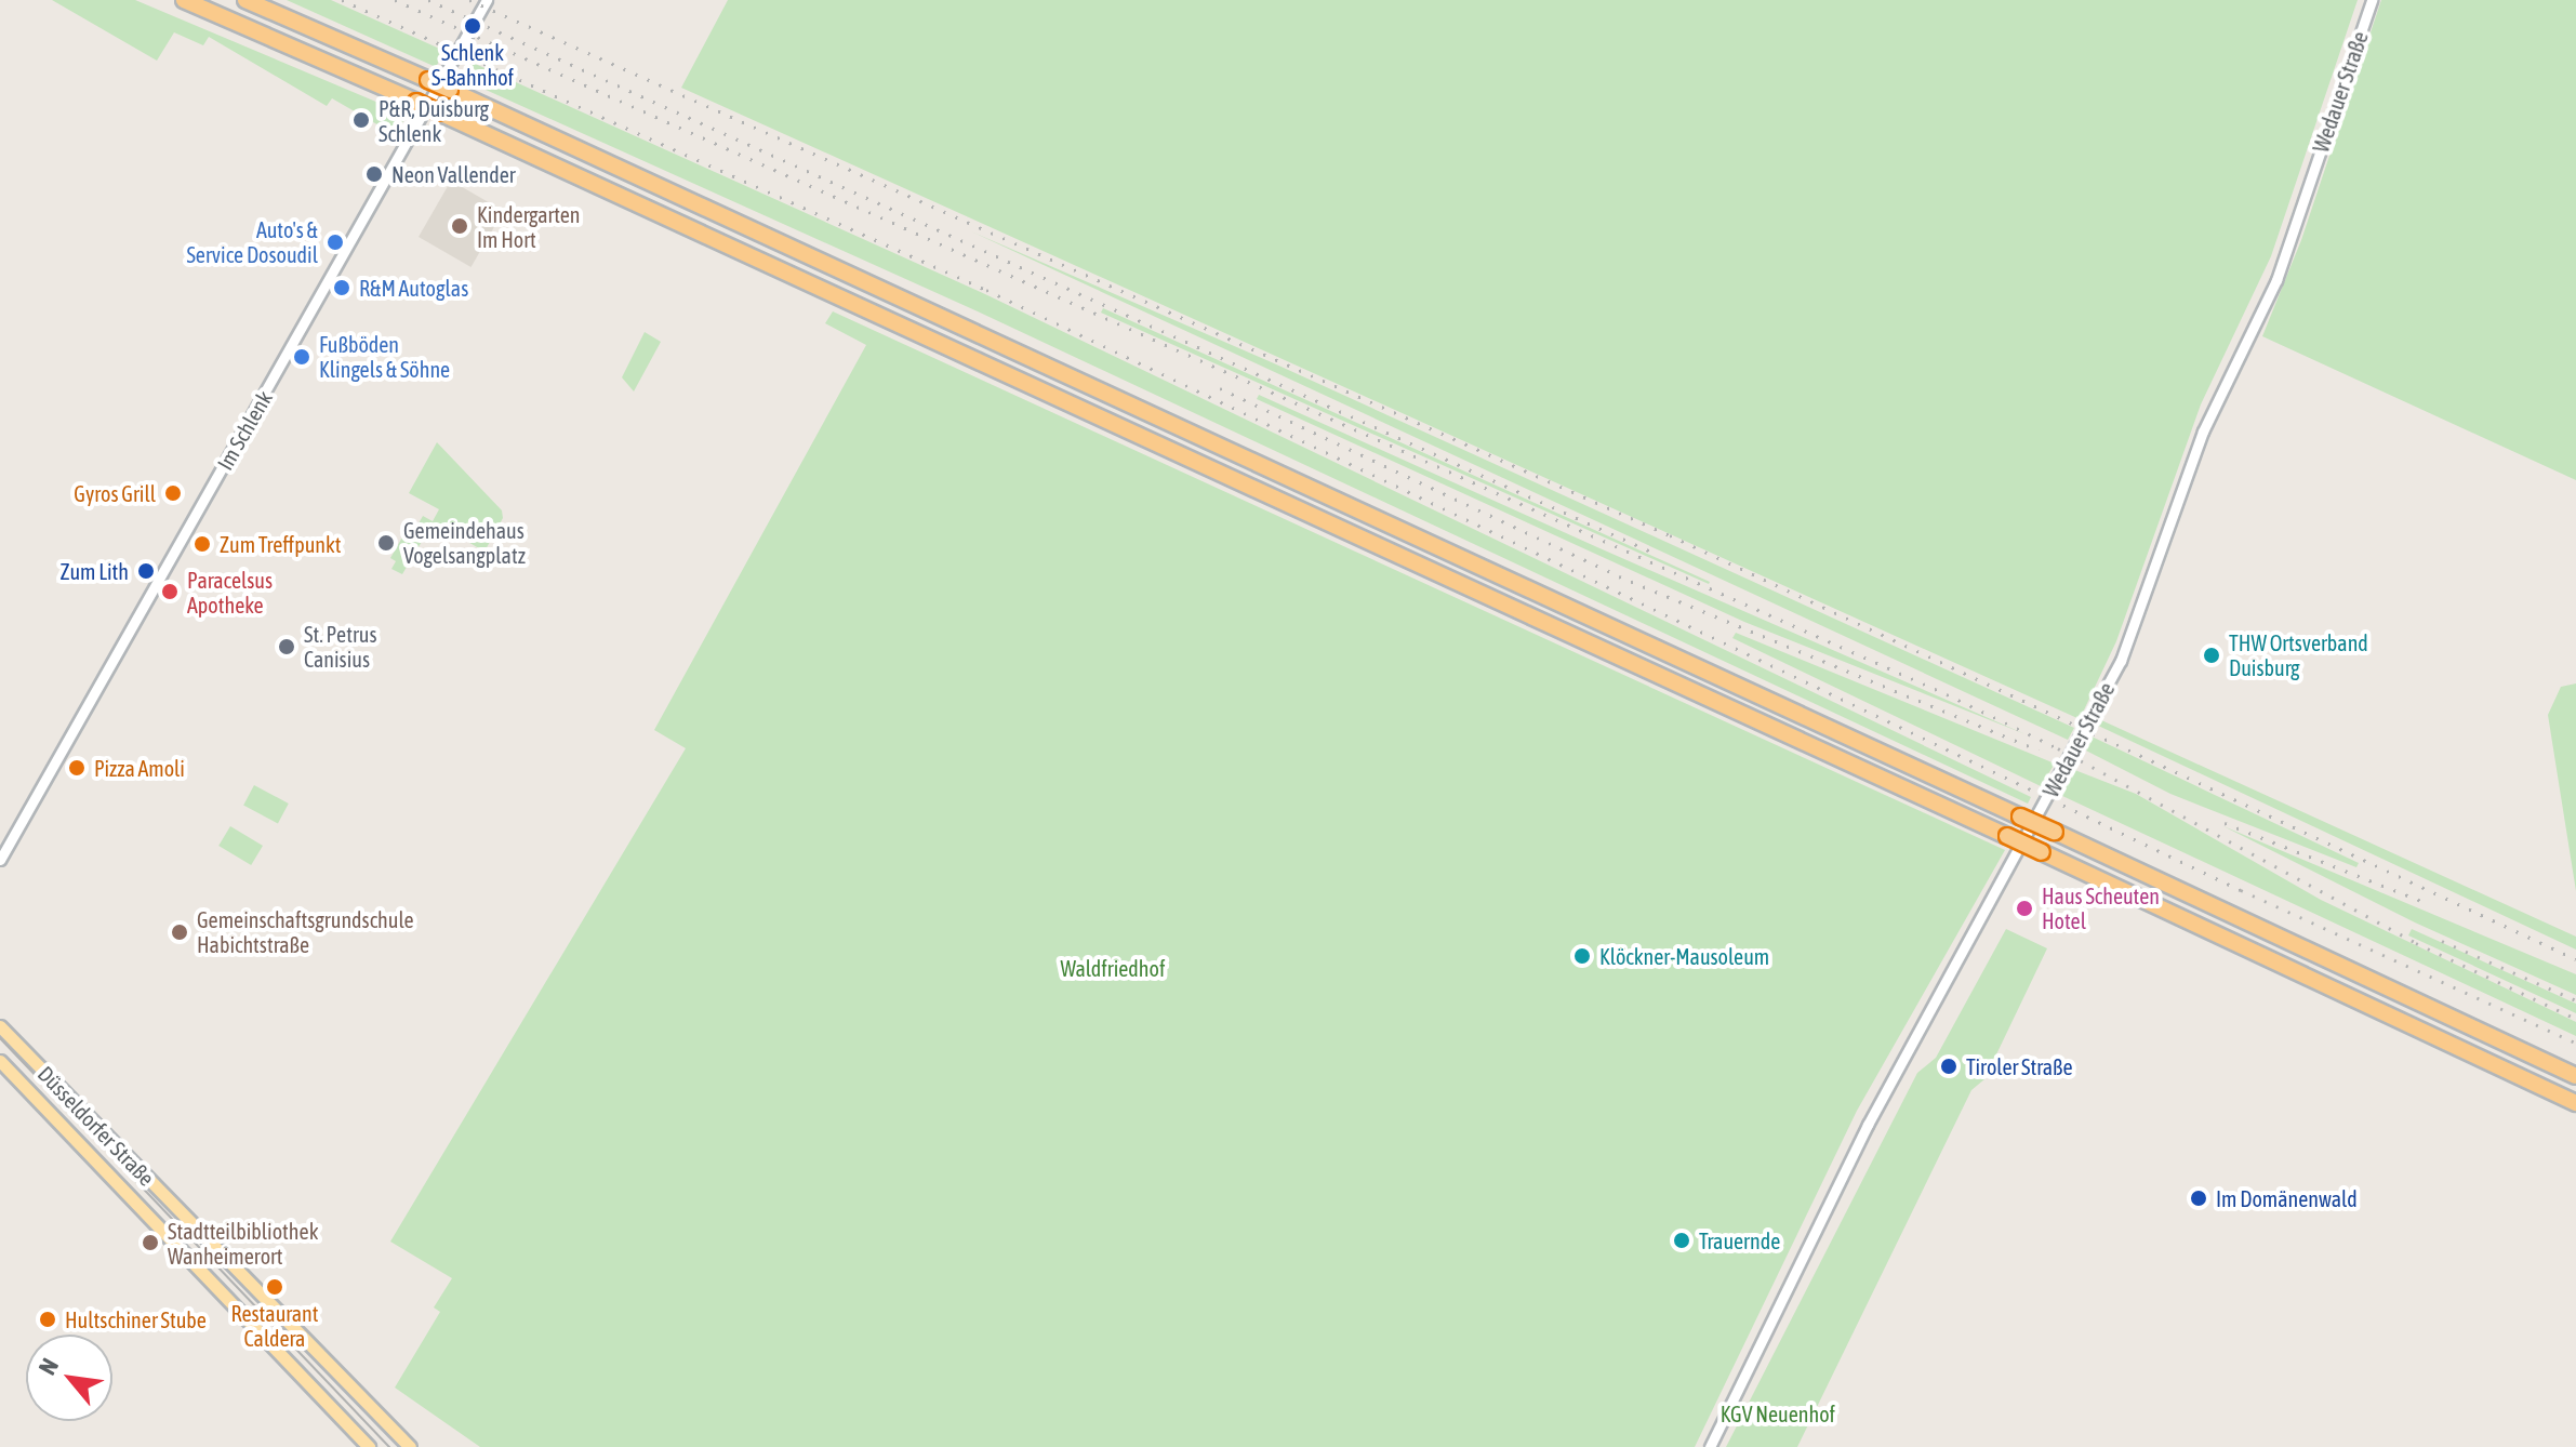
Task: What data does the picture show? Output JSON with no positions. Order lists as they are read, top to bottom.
{
  "streets": {
    "main road": ["Düsseldorfer Straße"],
    "street": ["Wedauer Straße", "Im Schlenk"]
  },
  "parks": ["Waldfriedhof", "KGV Neuenhof"],
  "places": [
    "Schlenk S-Bahnhof",
    "P&R, Duisburg Schlenk",
    "Neon Vallender",
    "Kindergarten Im Hort",
    "Auto's & Service Dosoudil",
    "R&M Autoglas",
    "Fußböden Klingels & Söhne",
    "Gyros Grill",
    "Gemeindehaus Vogelsangplatz",
    "Zum Treffpunkt",
    "Zum Lith",
    "Paracelsus Apotheke",
    "St. Petrus Canisius",
    "THW Ortsverband Duisburg",
    "Pizza Amoli",
    "Haus Scheuten Hotel",
    "Gemeinschaftsgrundschule Habichtstraße",
    "Klöckner-Mausoleum",
    "Tiroler Straße",
    "Im Domänenwald",
    "Trauernde",
    "Stadtteilbibliothek Wanheimerort",
    "Restaurant Caldera",
    "Hultschiner Stube"
  ],
  "north": "top left"
}
